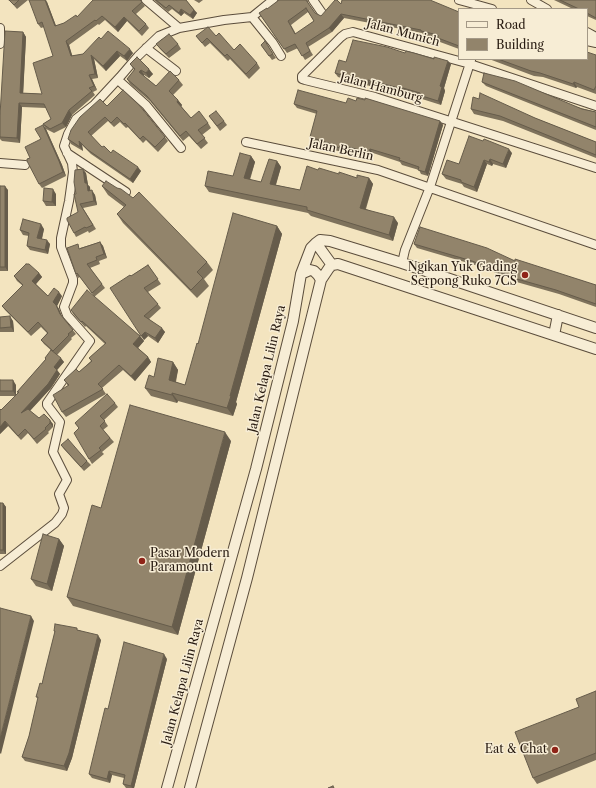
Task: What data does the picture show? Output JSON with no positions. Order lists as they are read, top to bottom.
{
  "streets": {
    "street": [
      "Jalan Munich",
      "Jalan Hamburg",
      "Jalan Berlin",
      "Jalan Kelapa Lilin Raya"
    ]
  },
  "crossings": [
    ["Jalan Munich", "Jalan Hamburg"]
  ],
  "places": ["Ngikan Yuk Gading Serpong Ruko 7CS", "Pasar Modern Paramount", "Eat & Chat"],
  "legend": ["Road", "Building"]
}
